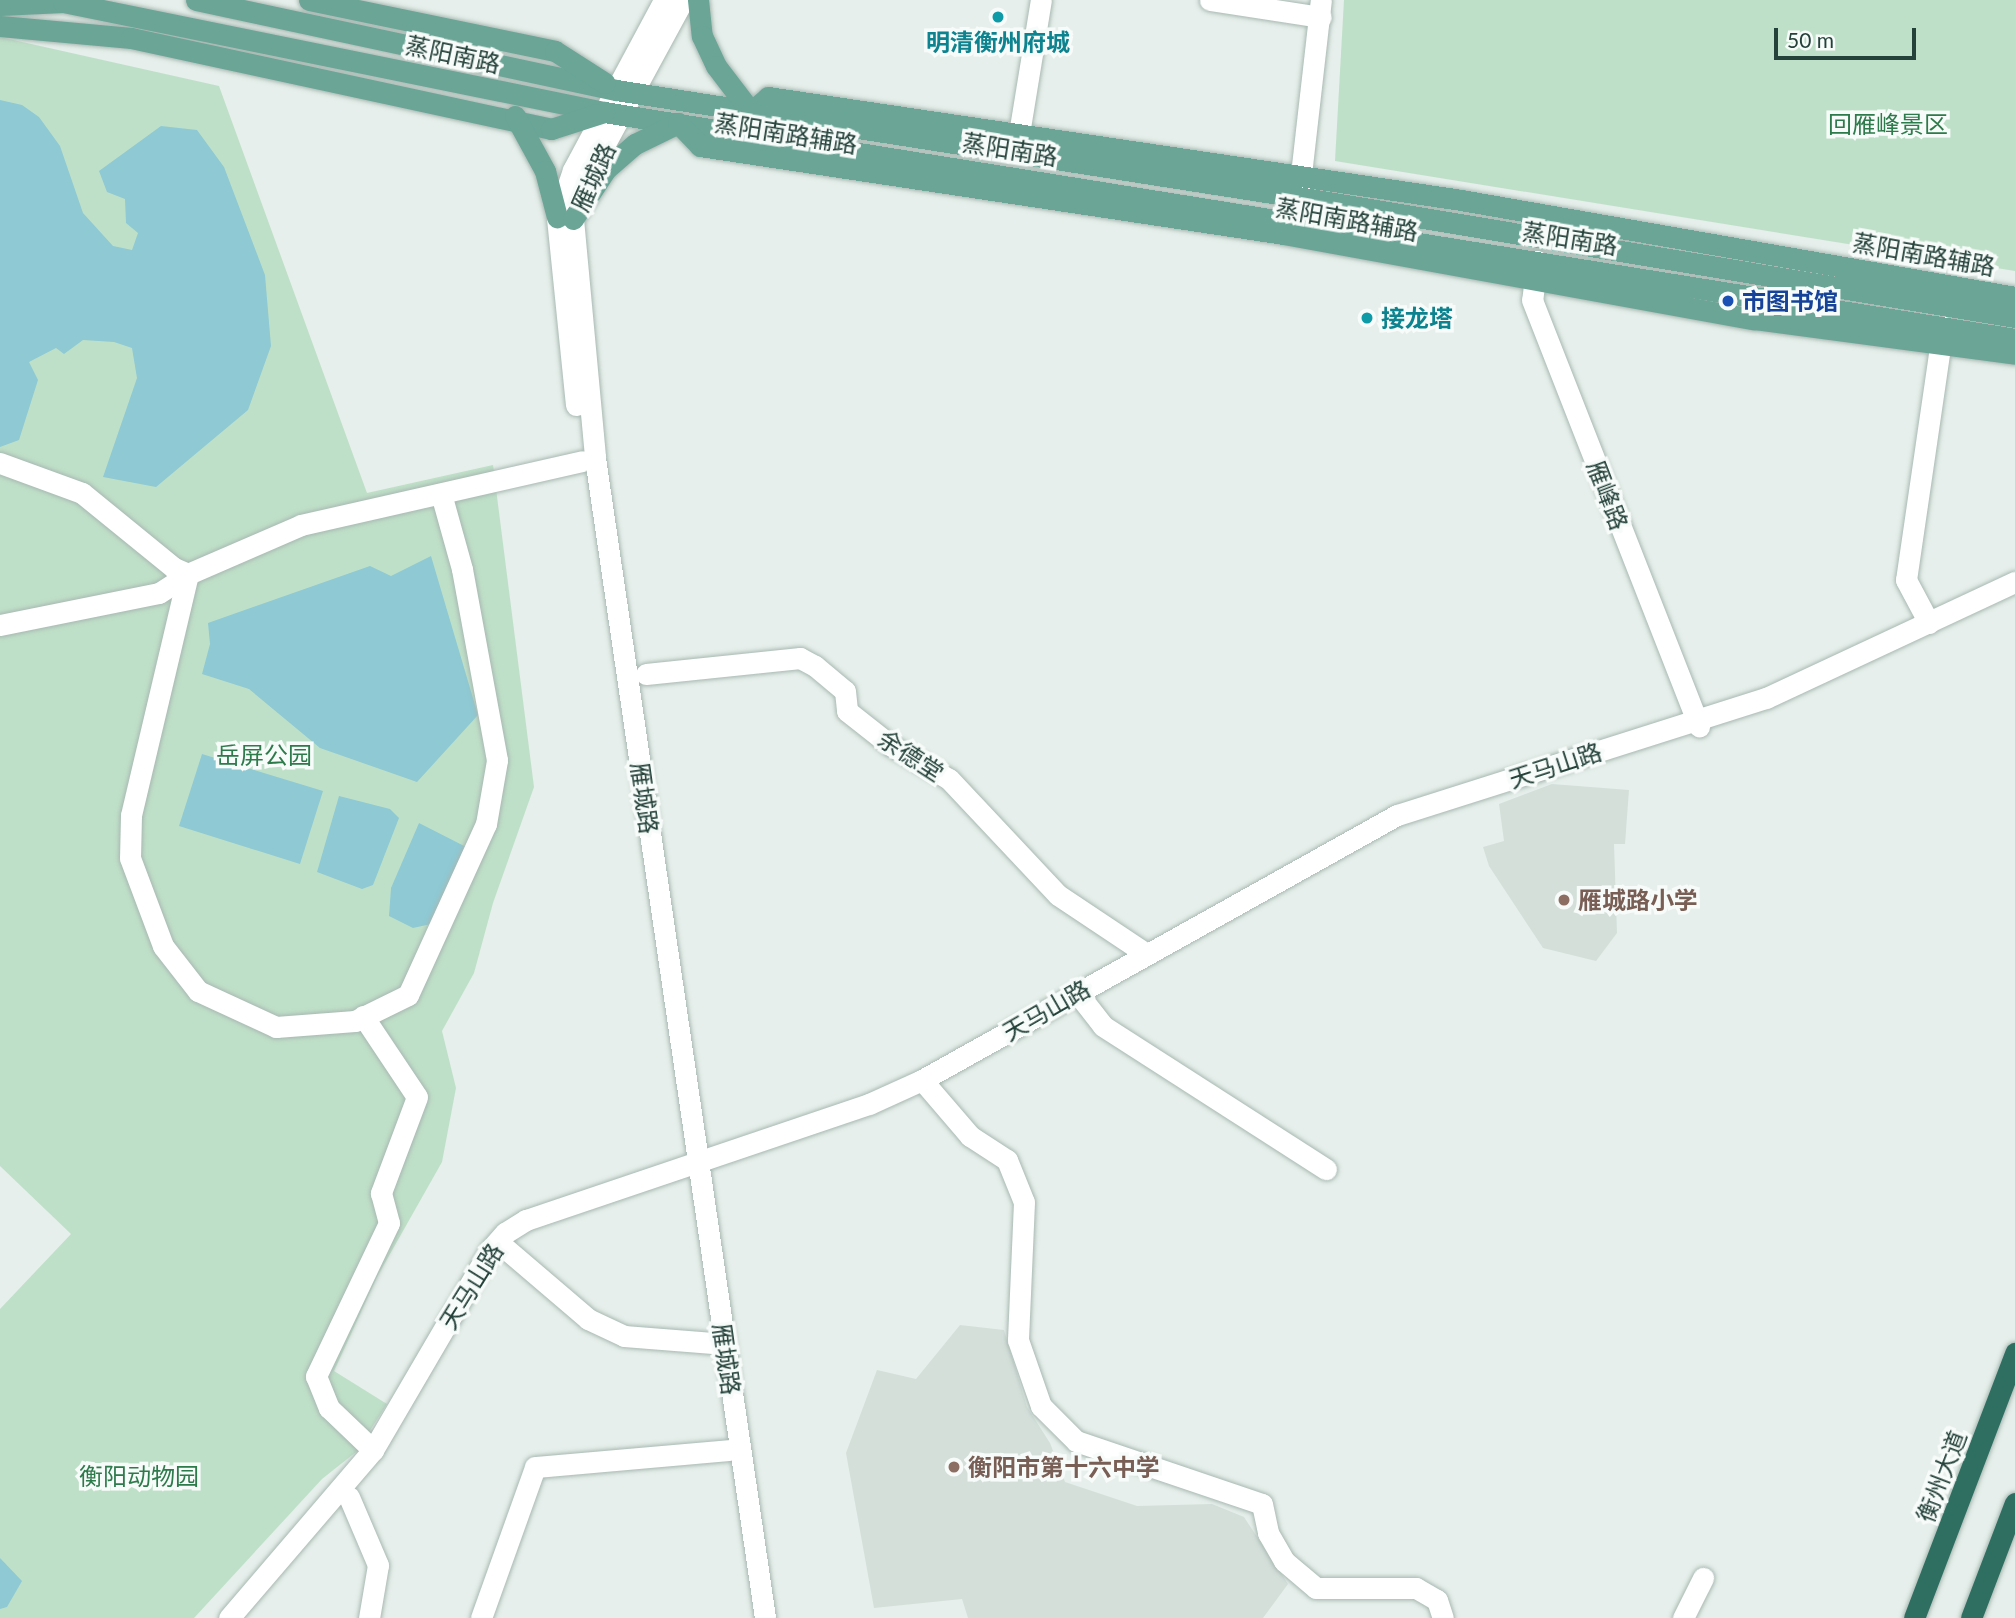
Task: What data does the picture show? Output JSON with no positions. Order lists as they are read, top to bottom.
{
  "streets": {
    "highway": ["衡州大道"],
    "main road": ["蒸阳南路", "蒸阳南路辅路"],
    "street": [
      "雁城路",
      "雁峰路",
      "余德堂",
      "天马山路"
    ]
  },
  "crossings": [
    ["蒸阳南路", "蒸阳南路辅路"],
    ["蒸阳南路", "雁城路"],
    ["蒸阳南路", "雁峰路"],
    ["雁城路", "天马山路"],
    ["雁峰路", "天马山路"],
    ["余德堂", "天马山路"]
  ],
  "parks": ["回雁峰景区", "岳屏公园", "衡阳动物园"],
  "places": [
    "明清衡州府城",
    "市图书馆",
    "接龙塔",
    "雁城路小学",
    "衡阳市第十六中学"
  ],
  "scale_bar": "50 m"
}
